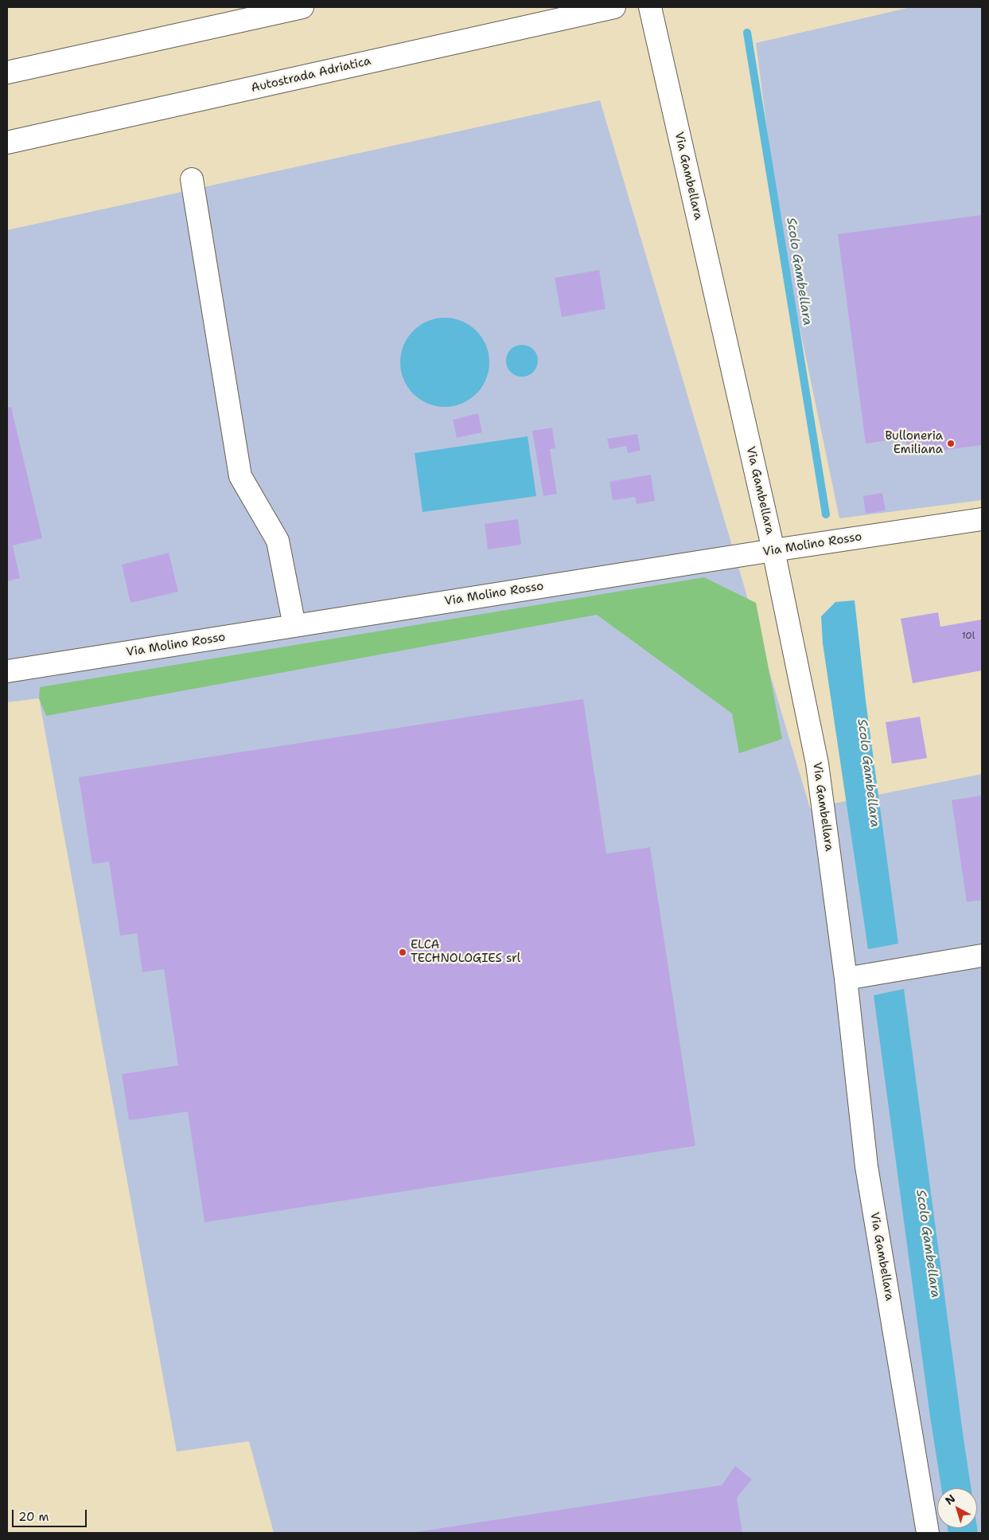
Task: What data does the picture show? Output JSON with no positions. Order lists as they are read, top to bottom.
{
  "streets": {
    "main road": ["Autostrada Adriatica", "Via Gambellara", "Via Molino Rosso"]
  },
  "crossings": [
    ["Via Gambellara", "Via Molino Rosso"]
  ],
  "water": ["Scolo Gambellara"],
  "places": ["Bulloneria Emiliana", "ELCA TECHNOLOGIES srl"],
  "house_numbers": ["10l"],
  "scale_bar": "20 m",
  "north": "top left"
}
